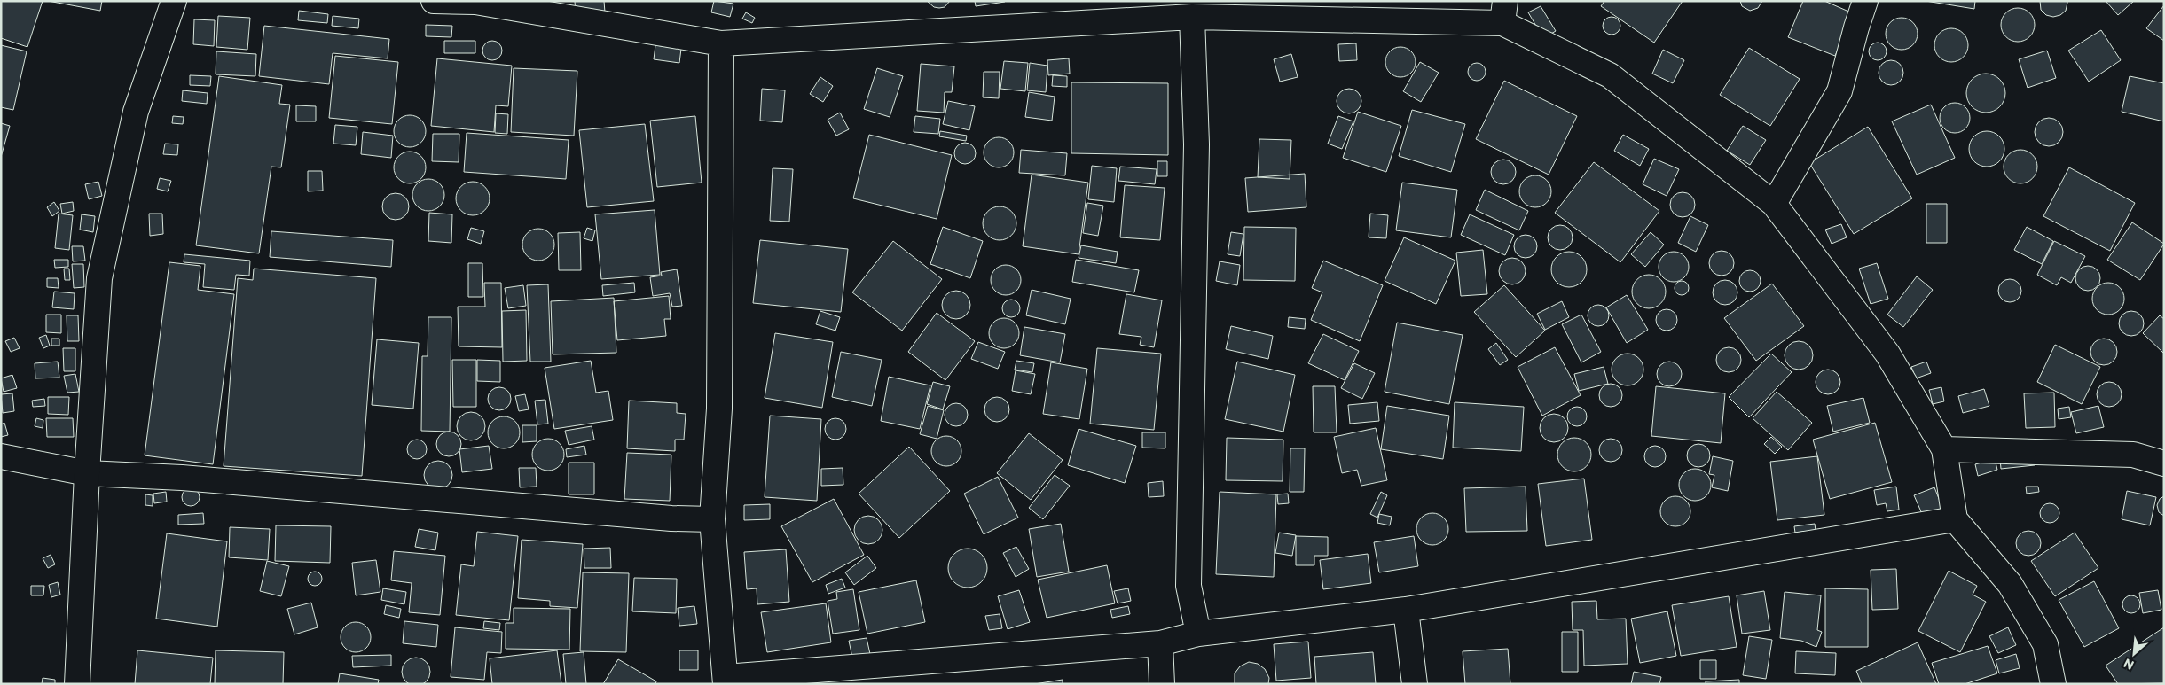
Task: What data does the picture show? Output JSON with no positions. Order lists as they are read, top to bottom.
{
  "north": "bottom left"
}
